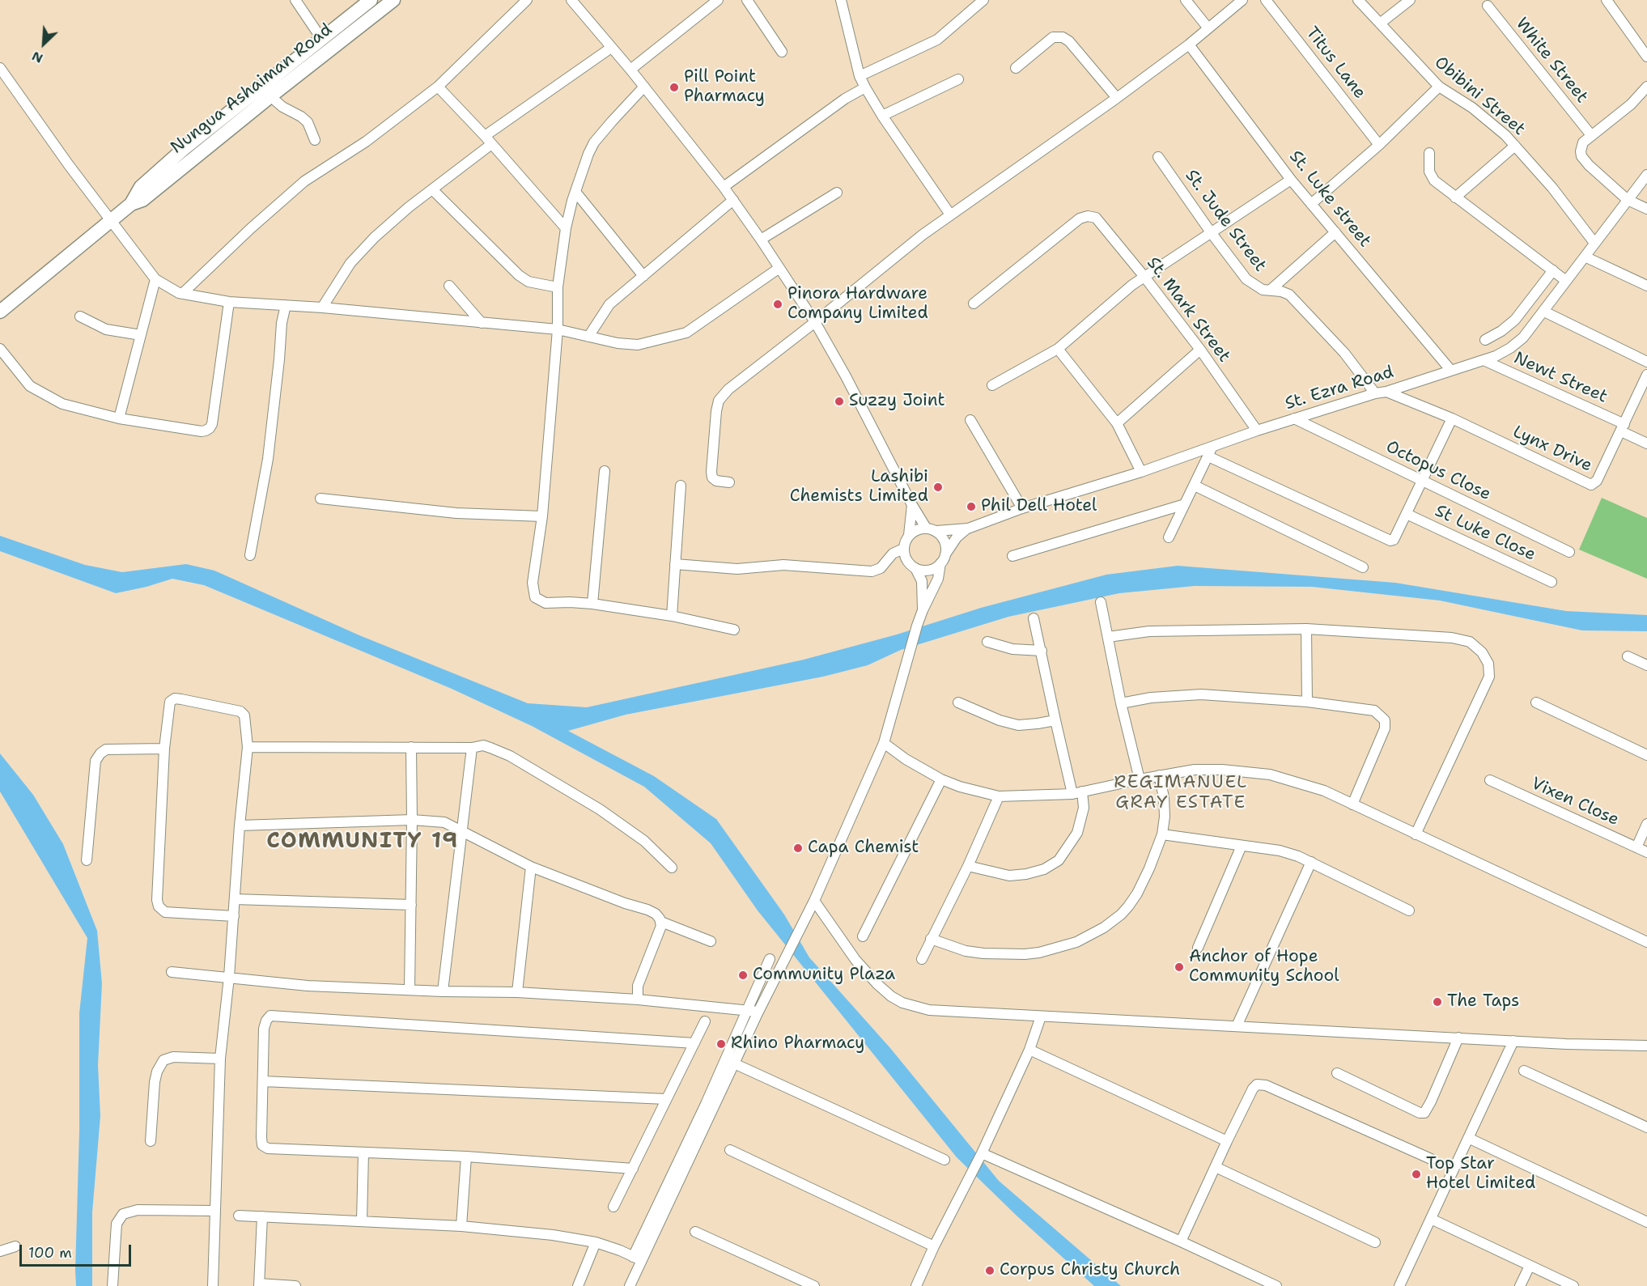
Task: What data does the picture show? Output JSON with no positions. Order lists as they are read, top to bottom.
{
  "streets": {
    "main road": ["Nungua Ashaiman Road"],
    "street": [
      "White Street",
      "Titus Lane",
      "Obibini Street",
      "St. Luke street",
      "St. Jude Street",
      "St. Mark Street",
      "Newt Street",
      "St. Ezra Road",
      "Lynx Drive",
      "Octopus Close",
      "St Luke Close",
      "Vixen Close"
    ]
  },
  "crossings": [
    ["Obibini Street", "St. Ezra Road"],
    ["St. Luke street", "St. Ezra Road"],
    ["St. Jude Street", "St. Ezra Road"],
    ["St. Mark Street", "St. Ezra Road"],
    ["Newt Street", "St. Ezra Road"],
    ["Newt Street", "Lynx Drive"],
    ["St. Ezra Road", "Lynx Drive"],
    ["St. Ezra Road", "Octopus Close"]
  ],
  "districts": ["REGIMANUEL GRAY ESTATE", "COMMUNITY 19"],
  "places": [
    "Pill Point Pharmacy",
    "Pinora Hardware Company Limited",
    "Suzzy Joint",
    "Lashibi Chemists Limited",
    "Phil Dell Hotel",
    "Capa Chemist",
    "Anchor of Hope Community School",
    "Community Plaza",
    "The Taps",
    "Rhino Pharmacy",
    "Top Star Hotel Limited",
    "Corpus Christy Church"
  ],
  "scale_bar": "100 m",
  "north": "bottom left"
}
